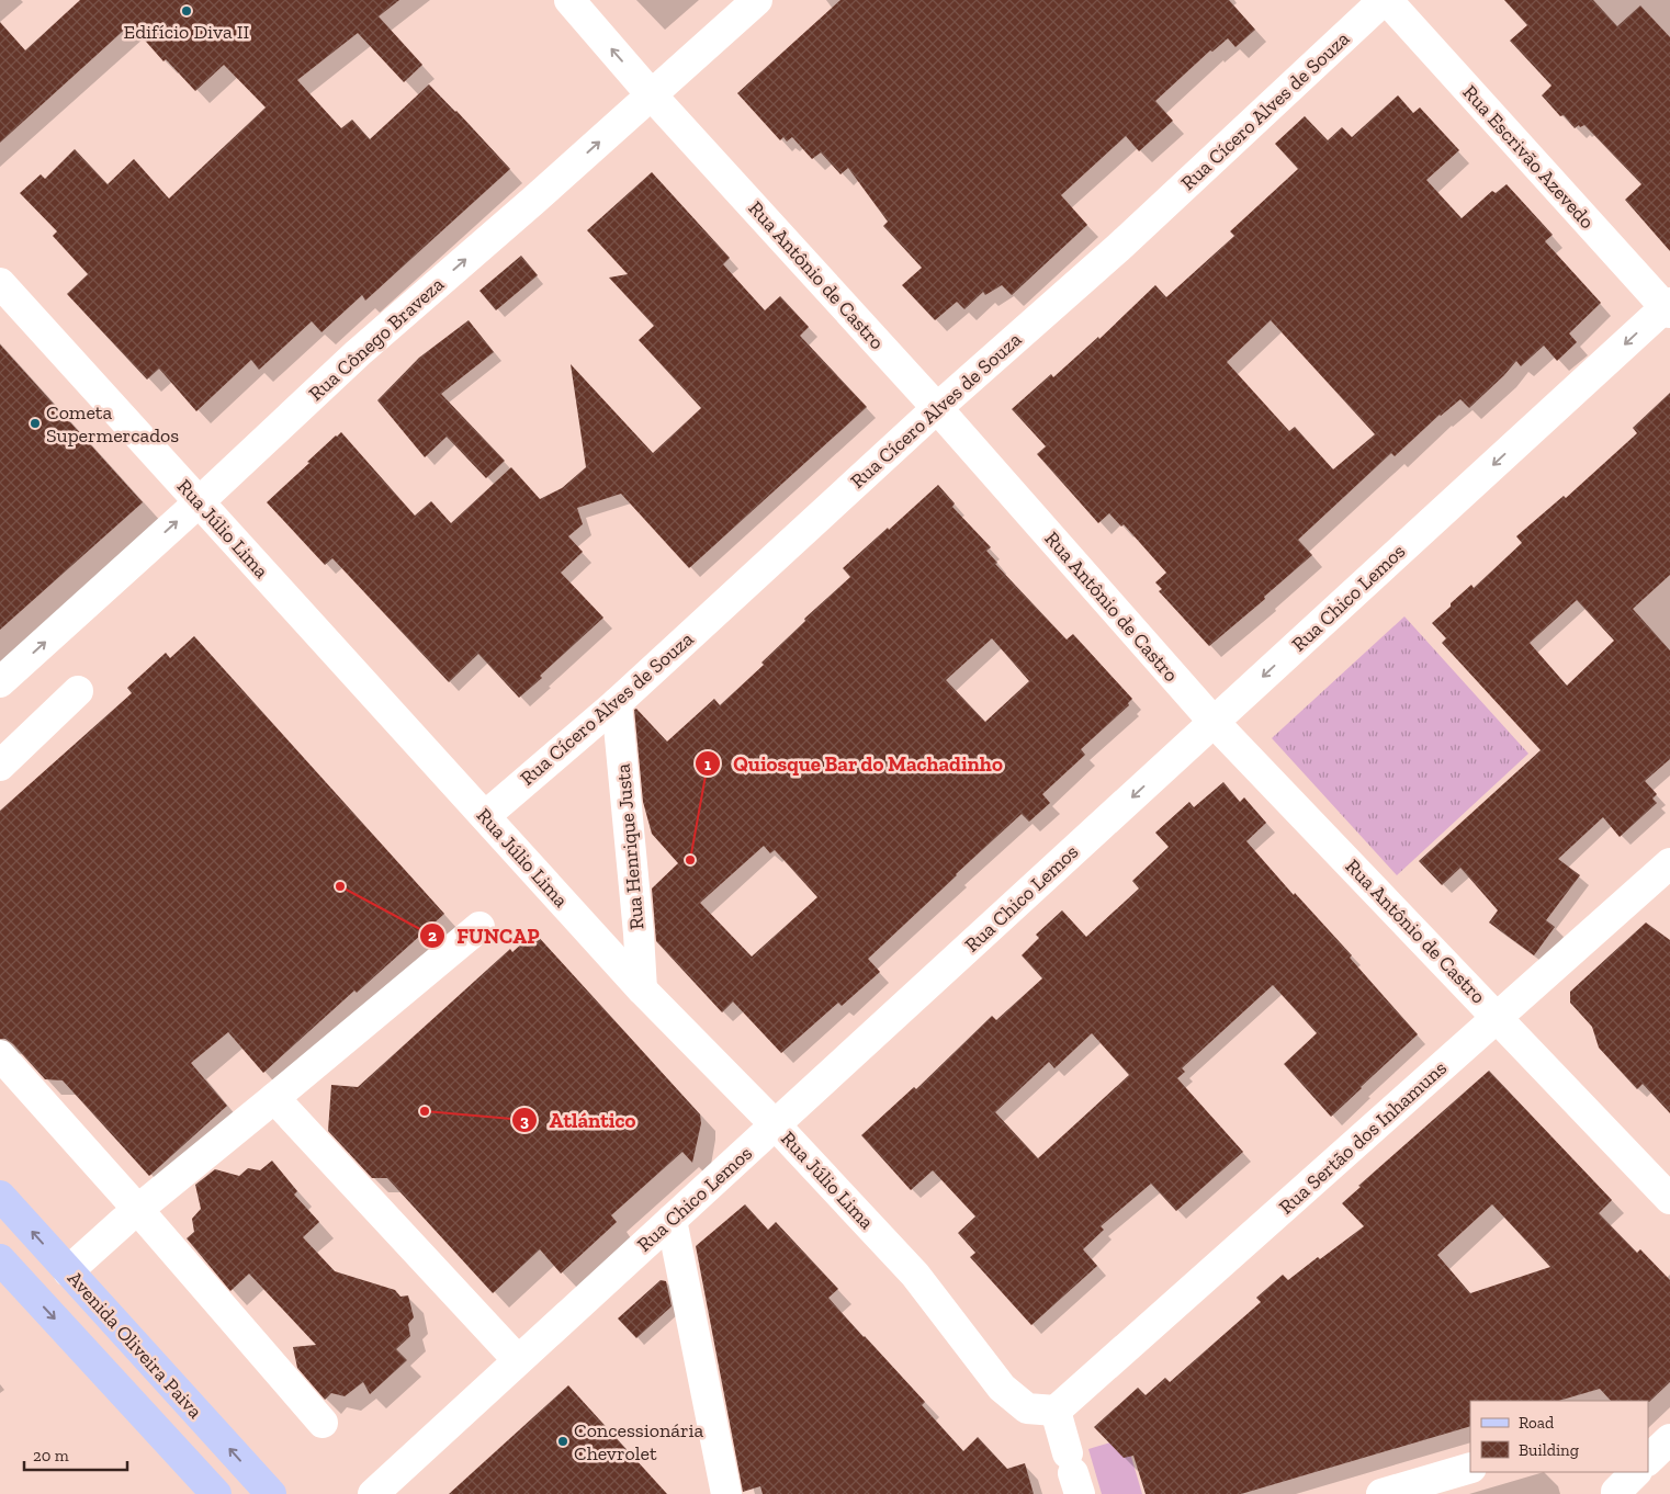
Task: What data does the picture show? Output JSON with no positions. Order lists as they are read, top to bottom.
{
  "streets": {
    "main road": ["Avenida Oliveira Paiva"],
    "street": [
      "Rua Cícero Alves de Souza",
      "Rua Escrivão Azevedo",
      "Rua Antônio de Castro",
      "Rua Cônego Braveza",
      "Rua Júlio Lima",
      "Rua Chico Lemos",
      "Rua Henrique Justa",
      "Rua Sertão dos Inhamuns"
    ]
  },
  "crossings": [
    ["Rua Cícero Alves de Souza", "Rua Escrivão Azevedo"],
    ["Rua Cícero Alves de Souza", "Rua Antônio de Castro"],
    ["Rua Cícero Alves de Souza", "Rua Júlio Lima"],
    ["Rua Cícero Alves de Souza", "Rua Henrique Justa"],
    ["Rua Escrivão Azevedo", "Rua Chico Lemos"],
    ["Rua Antônio de Castro", "Rua Cônego Braveza"],
    ["Rua Antônio de Castro", "Rua Chico Lemos"],
    ["Rua Antônio de Castro", "Rua Sertão dos Inhamuns"],
    ["Rua Cônego Braveza", "Rua Júlio Lima"],
    ["Rua Júlio Lima", "Rua Chico Lemos"],
    ["Rua Júlio Lima", "Rua Henrique Justa"],
    ["Rua Júlio Lima", "Rua Sertão dos Inhamuns"]
  ],
  "one_way": ["Rua Cônego Braveza", "Rua Chico Lemos"],
  "places": [
    "Edifício Diva II",
    "Cometa Supermercados",
    "Quiosque Bar do Machadinho",
    "FUNCAP",
    "Atlántico",
    "Concessionária Chevrolet"
  ],
  "legend": ["Road", "Building"],
  "scale_bar": "20 m"
}
